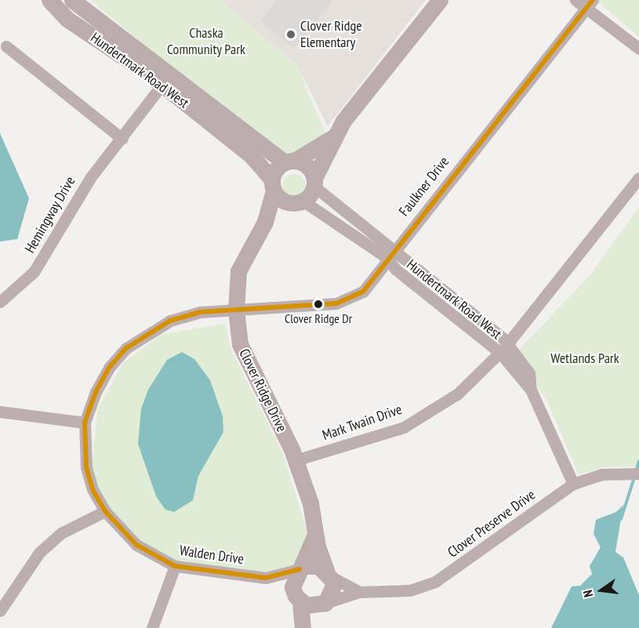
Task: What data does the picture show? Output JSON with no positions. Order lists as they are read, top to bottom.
{
  "streets": {
    "street": [
      "Hundertmark Road West",
      "Faulkner Drive",
      "Hemingway Drive",
      "Clover Ridge Drive",
      "Mark Twain Drive",
      "Clover Preserve Drive",
      "Walden Drive"
    ]
  },
  "crossings": [
    ["Hundertmark Road West", "Faulkner Drive"],
    ["Hundertmark Road West", "Hemingway Drive"],
    ["Hundertmark Road West", "Clover Ridge Drive"],
    ["Hundertmark Road West", "Mark Twain Drive"],
    ["Hundertmark Road West", "Clover Preserve Drive"],
    ["Faulkner Drive", "Clover Ridge Drive"],
    ["Faulkner Drive", "Walden Drive"],
    ["Clover Ridge Drive", "Mark Twain Drive"],
    ["Clover Ridge Drive", "Clover Preserve Drive"],
    ["Clover Ridge Drive", "Walden Drive"],
    ["Clover Preserve Drive", "Walden Drive"]
  ],
  "parks": ["Chaska Community Park", "Wetlands Park"],
  "places": ["Clover Ridge Elementary", "Clover Ridge Dr"],
  "north": "left"
}
